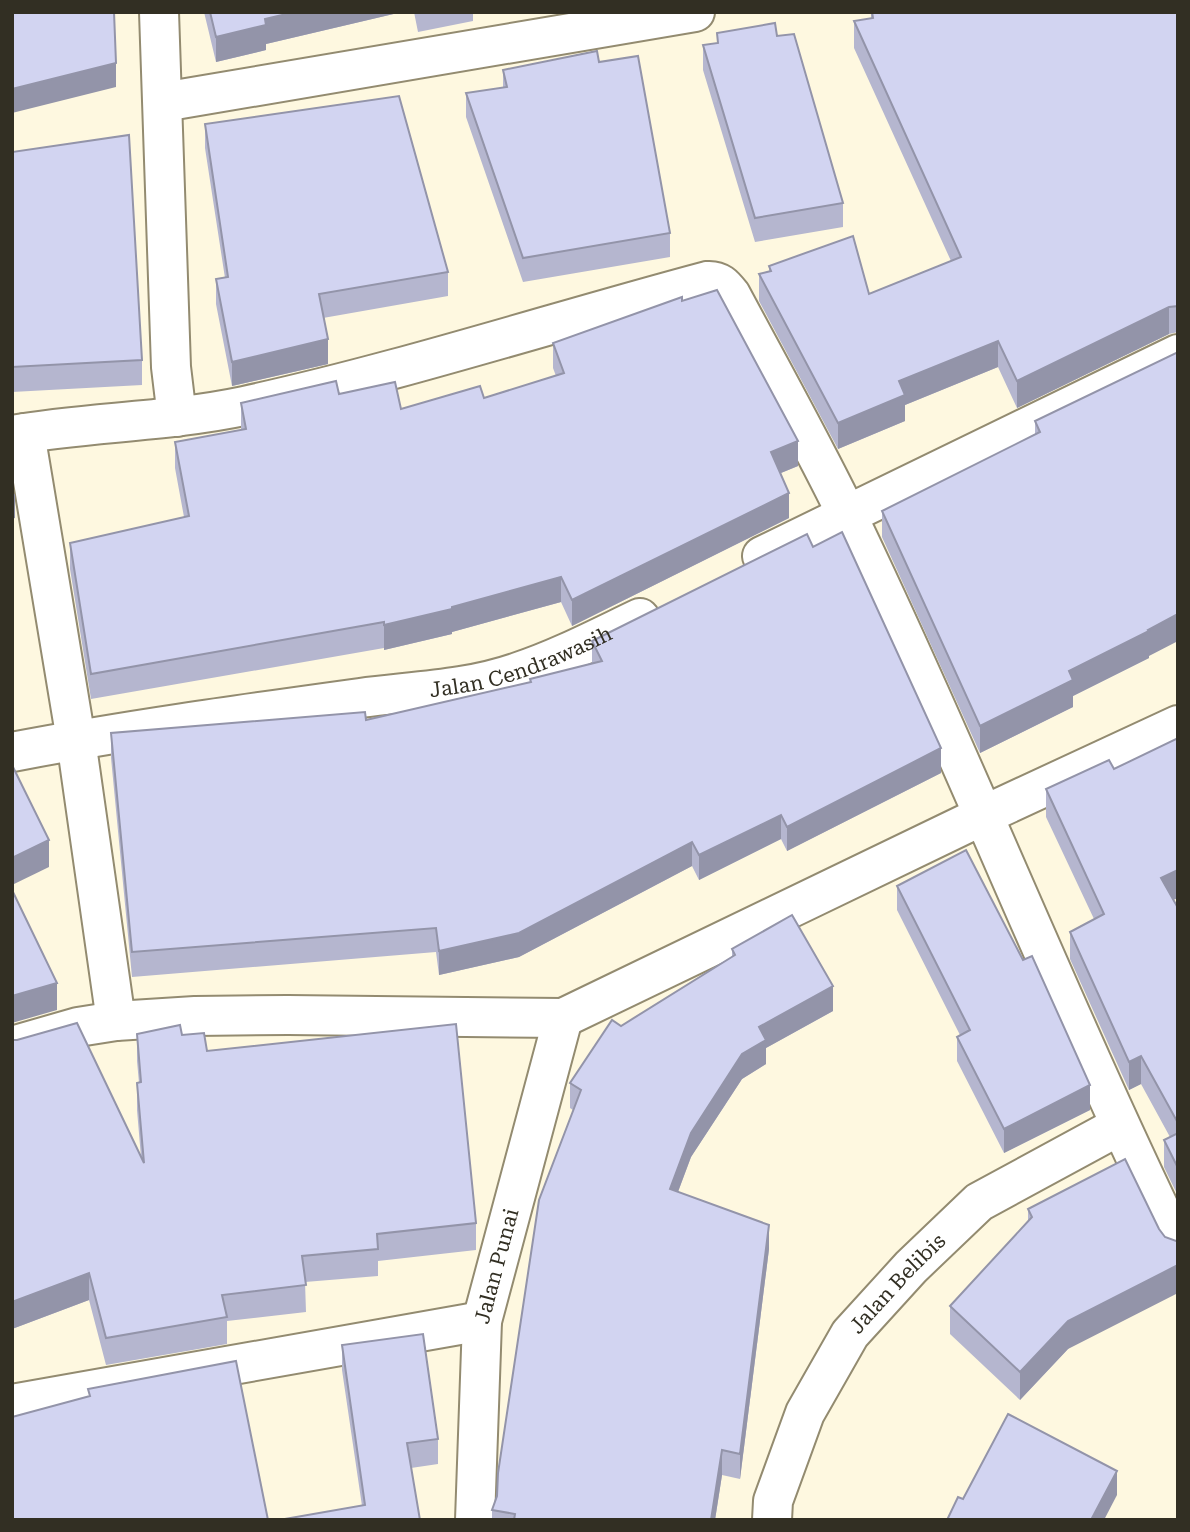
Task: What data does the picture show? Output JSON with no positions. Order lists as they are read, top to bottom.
{
  "streets": {
    "street": ["Jalan Cendrawasih", "Jalan Punai", "Jalan Belibis"]
  }
}
